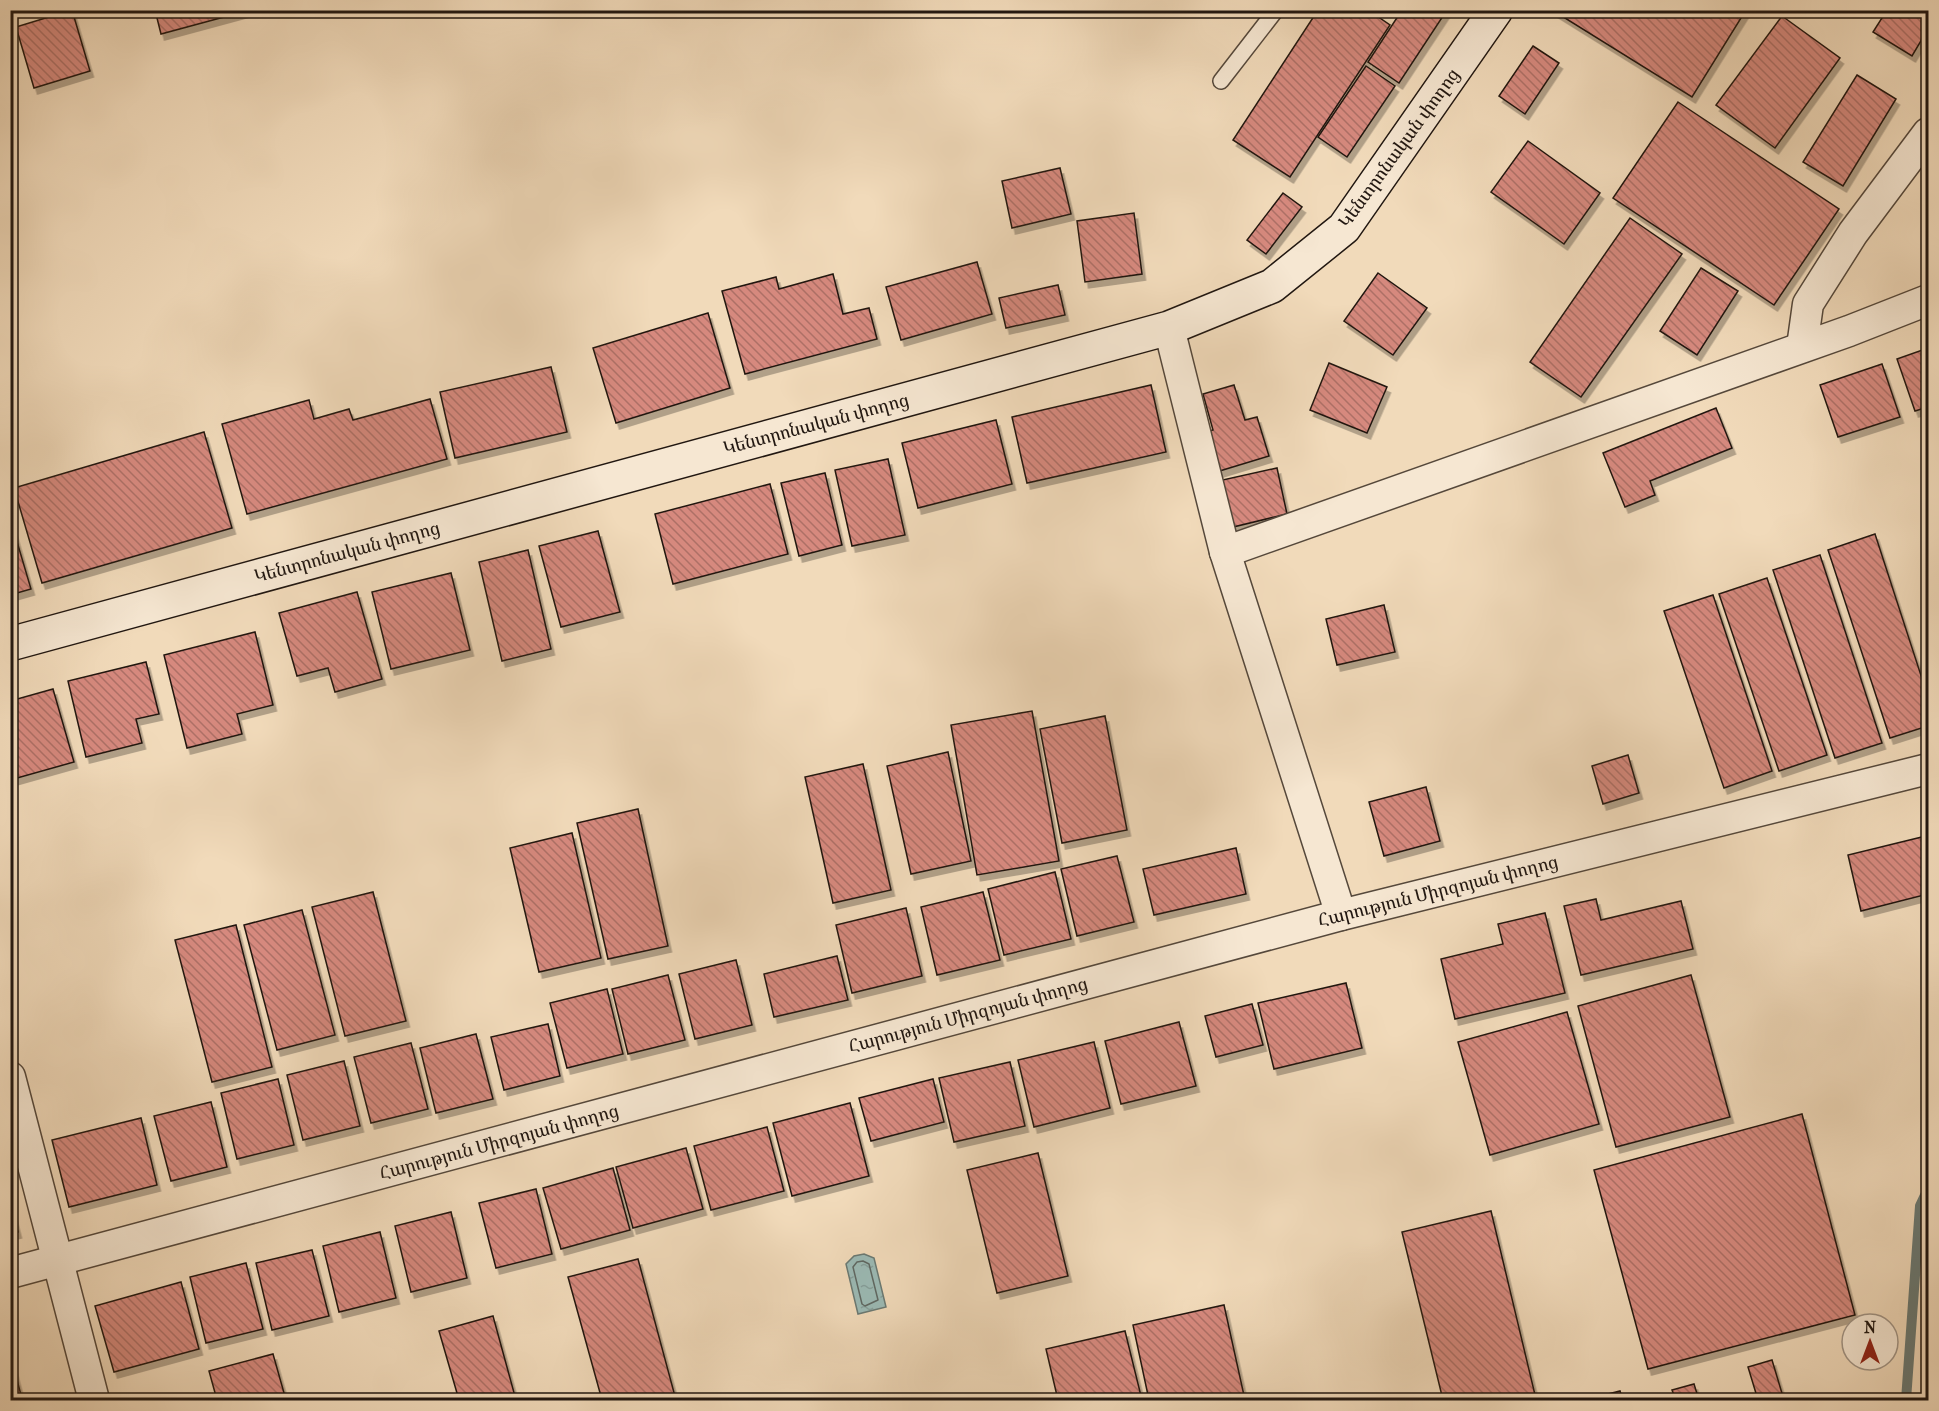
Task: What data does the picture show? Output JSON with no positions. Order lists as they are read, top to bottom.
{
  "streets": {
    "main road": ["Կենտրոնական փողոց"],
    "street": ["Հարություն Միրզոյան փողոց"]
  },
  "north": "top"
}
